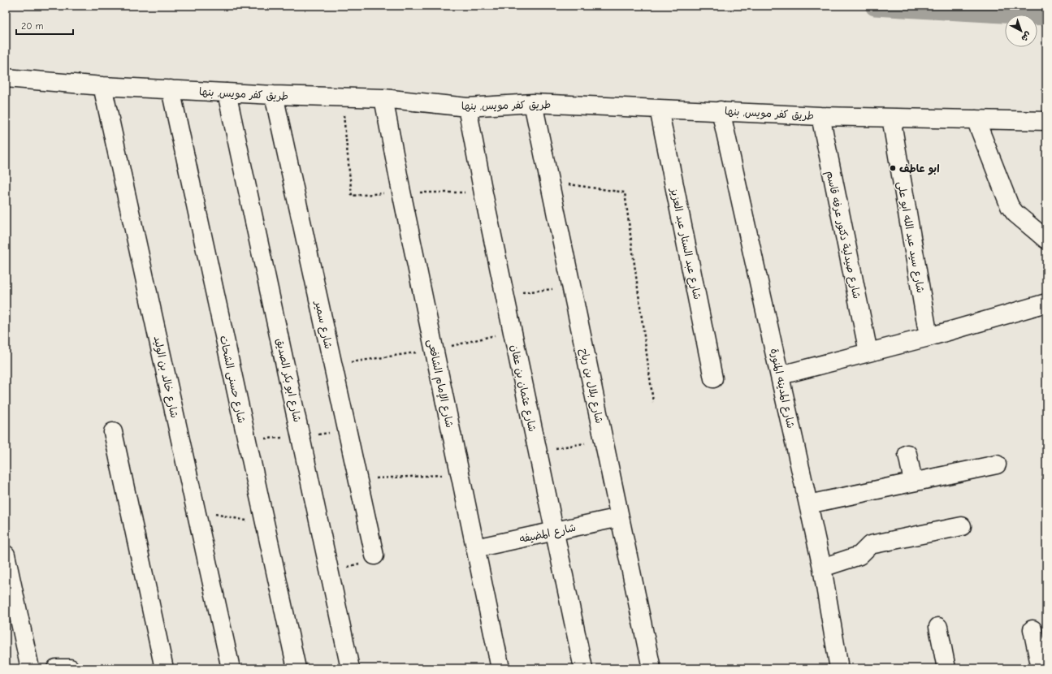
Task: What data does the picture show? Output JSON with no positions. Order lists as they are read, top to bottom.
{
  "streets": {
    "street": [
      "طريق كفر مويس, بنها",
      "شارع صيدلية دكتور عرفه قاسم",
      "شارع سيد عبد الله ابو على",
      "شارع عبد الستار عبد العزيز",
      "شارع سمير",
      "شارع خالد بن الوليد",
      "شارع حسنى الشحات",
      "شارع ابو بكر الصديق",
      "شارع الإمام الشافعى",
      "شارع بلال بن رباح",
      "شارع عثمان بن عفان",
      "شارع المدينه المنورة",
      "شارع المضيفه"
    ]
  },
  "crossings": [
    ["طريق كفر مويس, بنها", "شارع صيدلية دكتور عرفه قاسم"],
    ["طريق كفر مويس, بنها", "شارع سيد عبد الله ابو على"],
    ["طريق كفر مويس, بنها", "شارع عبد الستار عبد العزيز"],
    ["طريق كفر مويس, بنها", "شارع سمير"],
    ["طريق كفر مويس, بنها", "شارع خالد بن الوليد"],
    ["طريق كفر مويس, بنها", "شارع حسنى الشحات"],
    ["طريق كفر مويس, بنها", "شارع ابو بكر الصديق"],
    ["طريق كفر مويس, بنها", "شارع الإمام الشافعى"],
    ["طريق كفر مويس, بنها", "شارع بلال بن رباح"],
    ["طريق كفر مويس, بنها", "شارع عثمان بن عفان"],
    ["طريق كفر مويس, بنها", "شارع المدينه المنورة"],
    ["شارع الإمام الشافعى", "شارع المضيفه"],
    ["شارع بلال بن رباح", "شارع المضيفه"],
    ["شارع عثمان بن عفان", "شارع المضيفه"]
  ],
  "places": ["ابو عاطف"],
  "scale_bar": "20 m",
  "north": "bottom right"
}
